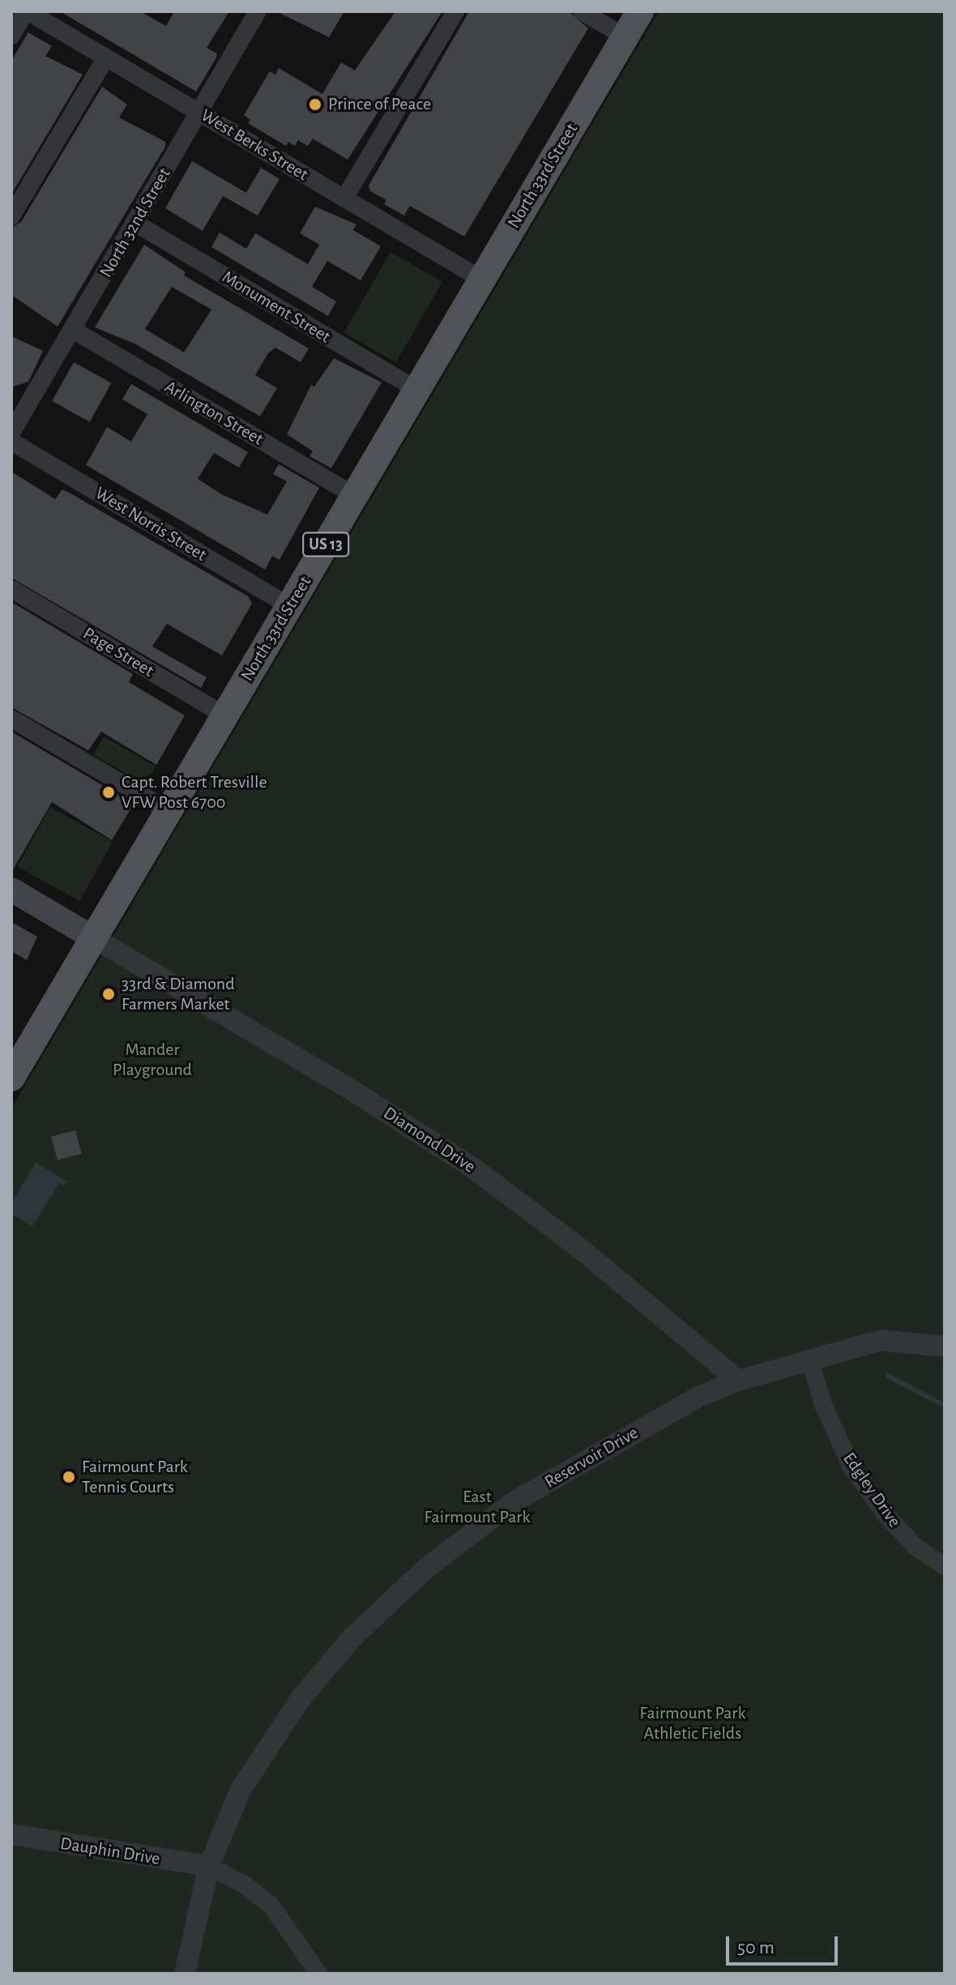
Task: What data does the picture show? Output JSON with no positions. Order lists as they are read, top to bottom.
{
  "streets": {
    "main road": ["North 33rd Street", "US 13"],
    "street": [
      "West Berks Street",
      "North 32nd Street",
      "Monument Street",
      "Arlington Street",
      "West Norris Street",
      "Page Street",
      "Diamond Drive",
      "Reservoir Drive",
      "Edgley Drive",
      "Dauphin Drive"
    ]
  },
  "crossings": [
    ["West Berks Street", "North 33rd Street"],
    ["West Berks Street", "North 32nd Street"],
    ["North 33rd Street", "Monument Street"],
    ["North 33rd Street", "Arlington Street"],
    ["North 33rd Street", "West Norris Street"],
    ["North 33rd Street", "Page Street"],
    ["North 33rd Street", "Diamond Drive"],
    ["North 32nd Street", "Monument Street"],
    ["North 32nd Street", "Arlington Street"],
    ["Diamond Drive", "Reservoir Drive"],
    ["Reservoir Drive", "Edgley Drive"],
    ["Reservoir Drive", "Dauphin Drive"]
  ],
  "parks": ["Mander Playground", "East Fairmount Park", "Fairmount Park Athletic Fields"],
  "places": [
    "Prince of Peace",
    "Capt. Robert Tresville VFW Post 6700",
    "33rd & Diamond Farmers Market",
    "Fairmount Park Tennis Courts"
  ],
  "scale_bar": "50 m"
}
